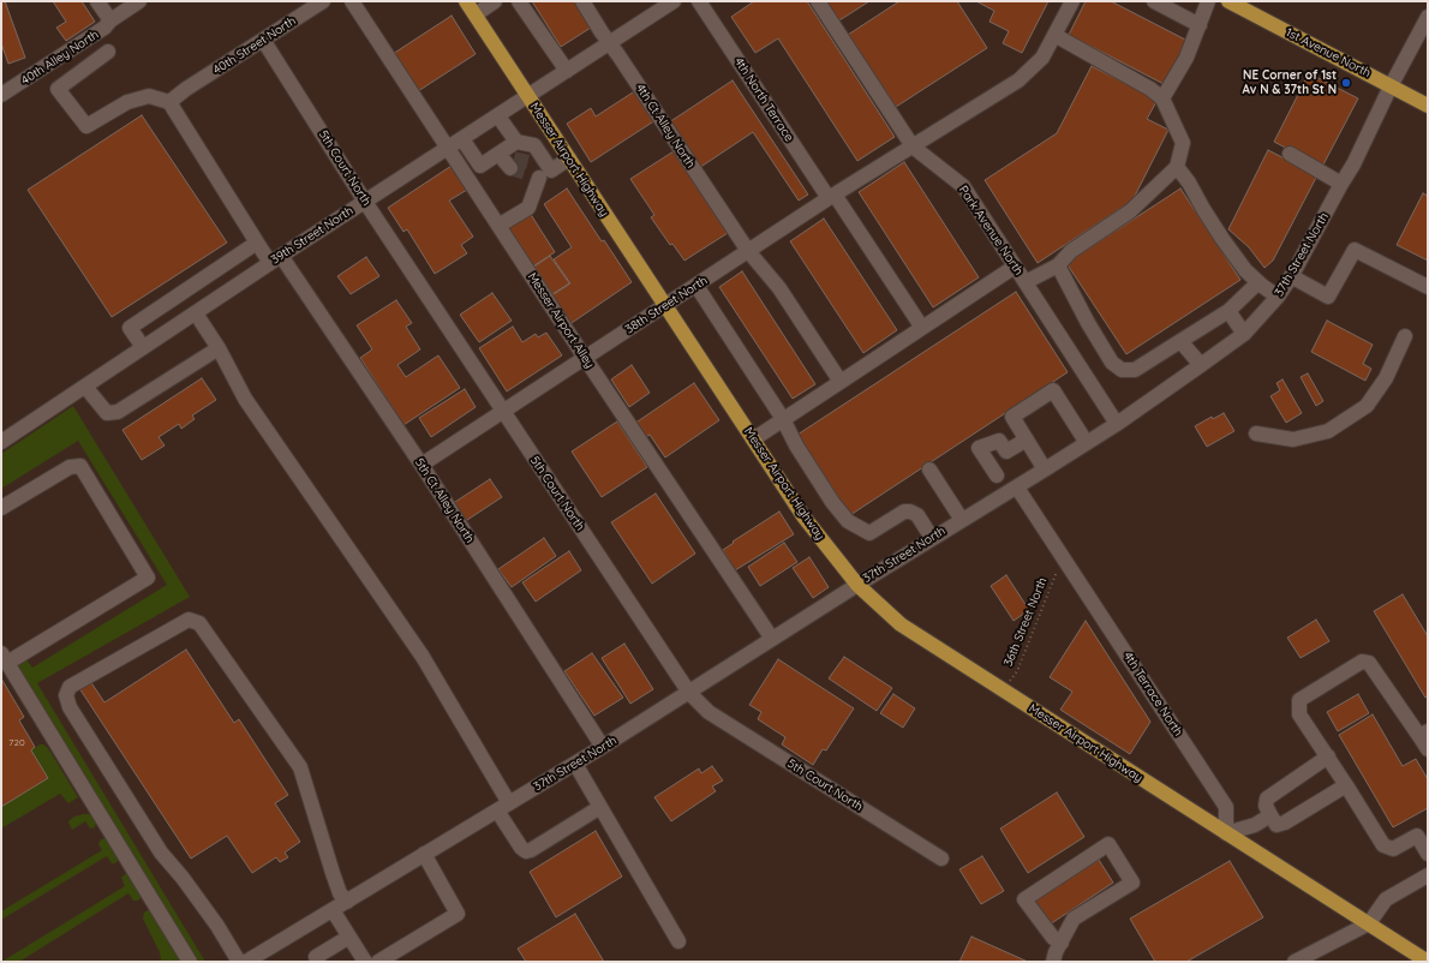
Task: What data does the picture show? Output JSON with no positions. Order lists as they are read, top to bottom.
{
  "streets": {
    "main road": ["1st Avenue North", "Messer Airport Highway"],
    "street": [
      "40th Street North",
      "40th Alley North",
      "4th North Terrace",
      "4th Ct Alley North",
      "5th Court North",
      "Park Avenue North",
      "39th Street North",
      "37th Street North",
      "38th Street North",
      "Messer Airport Alley",
      "5th Ct Alley North",
      "4th Terrace North"
    ],
    "path": ["36th Street North"]
  },
  "crossings": [
    ["40th Street North", "5th Court North"],
    ["40th Street North", "5th Ct Alley North"],
    ["1st Avenue North", "37th Street North"],
    ["4th North Terrace", "38th Street North"],
    ["4th Ct Alley North", "39th Street North"],
    ["4th Ct Alley North", "38th Street North"],
    ["Messer Airport Highway", "39th Street North"],
    ["Messer Airport Highway", "37th Street North"],
    ["Messer Airport Highway", "38th Street North"],
    ["Messer Airport Highway", "36th Street North"],
    ["Messer Airport Highway", "4th Terrace North"],
    ["5th Court North", "39th Street North"],
    ["5th Court North", "37th Street North"],
    ["5th Court North", "38th Street North"],
    ["Park Avenue North", "37th Street North"],
    ["Park Avenue North", "38th Street North"],
    ["39th Street North", "Messer Airport Alley"],
    ["39th Street North", "5th Ct Alley North"],
    ["37th Street North", "Messer Airport Alley"],
    ["37th Street North", "5th Ct Alley North"],
    ["37th Street North", "4th Terrace North"],
    ["38th Street North", "Messer Airport Alley"],
    ["38th Street North", "5th Ct Alley North"],
    ["36th Street North", "4th Terrace North"]
  ],
  "places": ["NE Corner of 1st Av N & 37th St N"],
  "house_numbers": ["720"]
}
